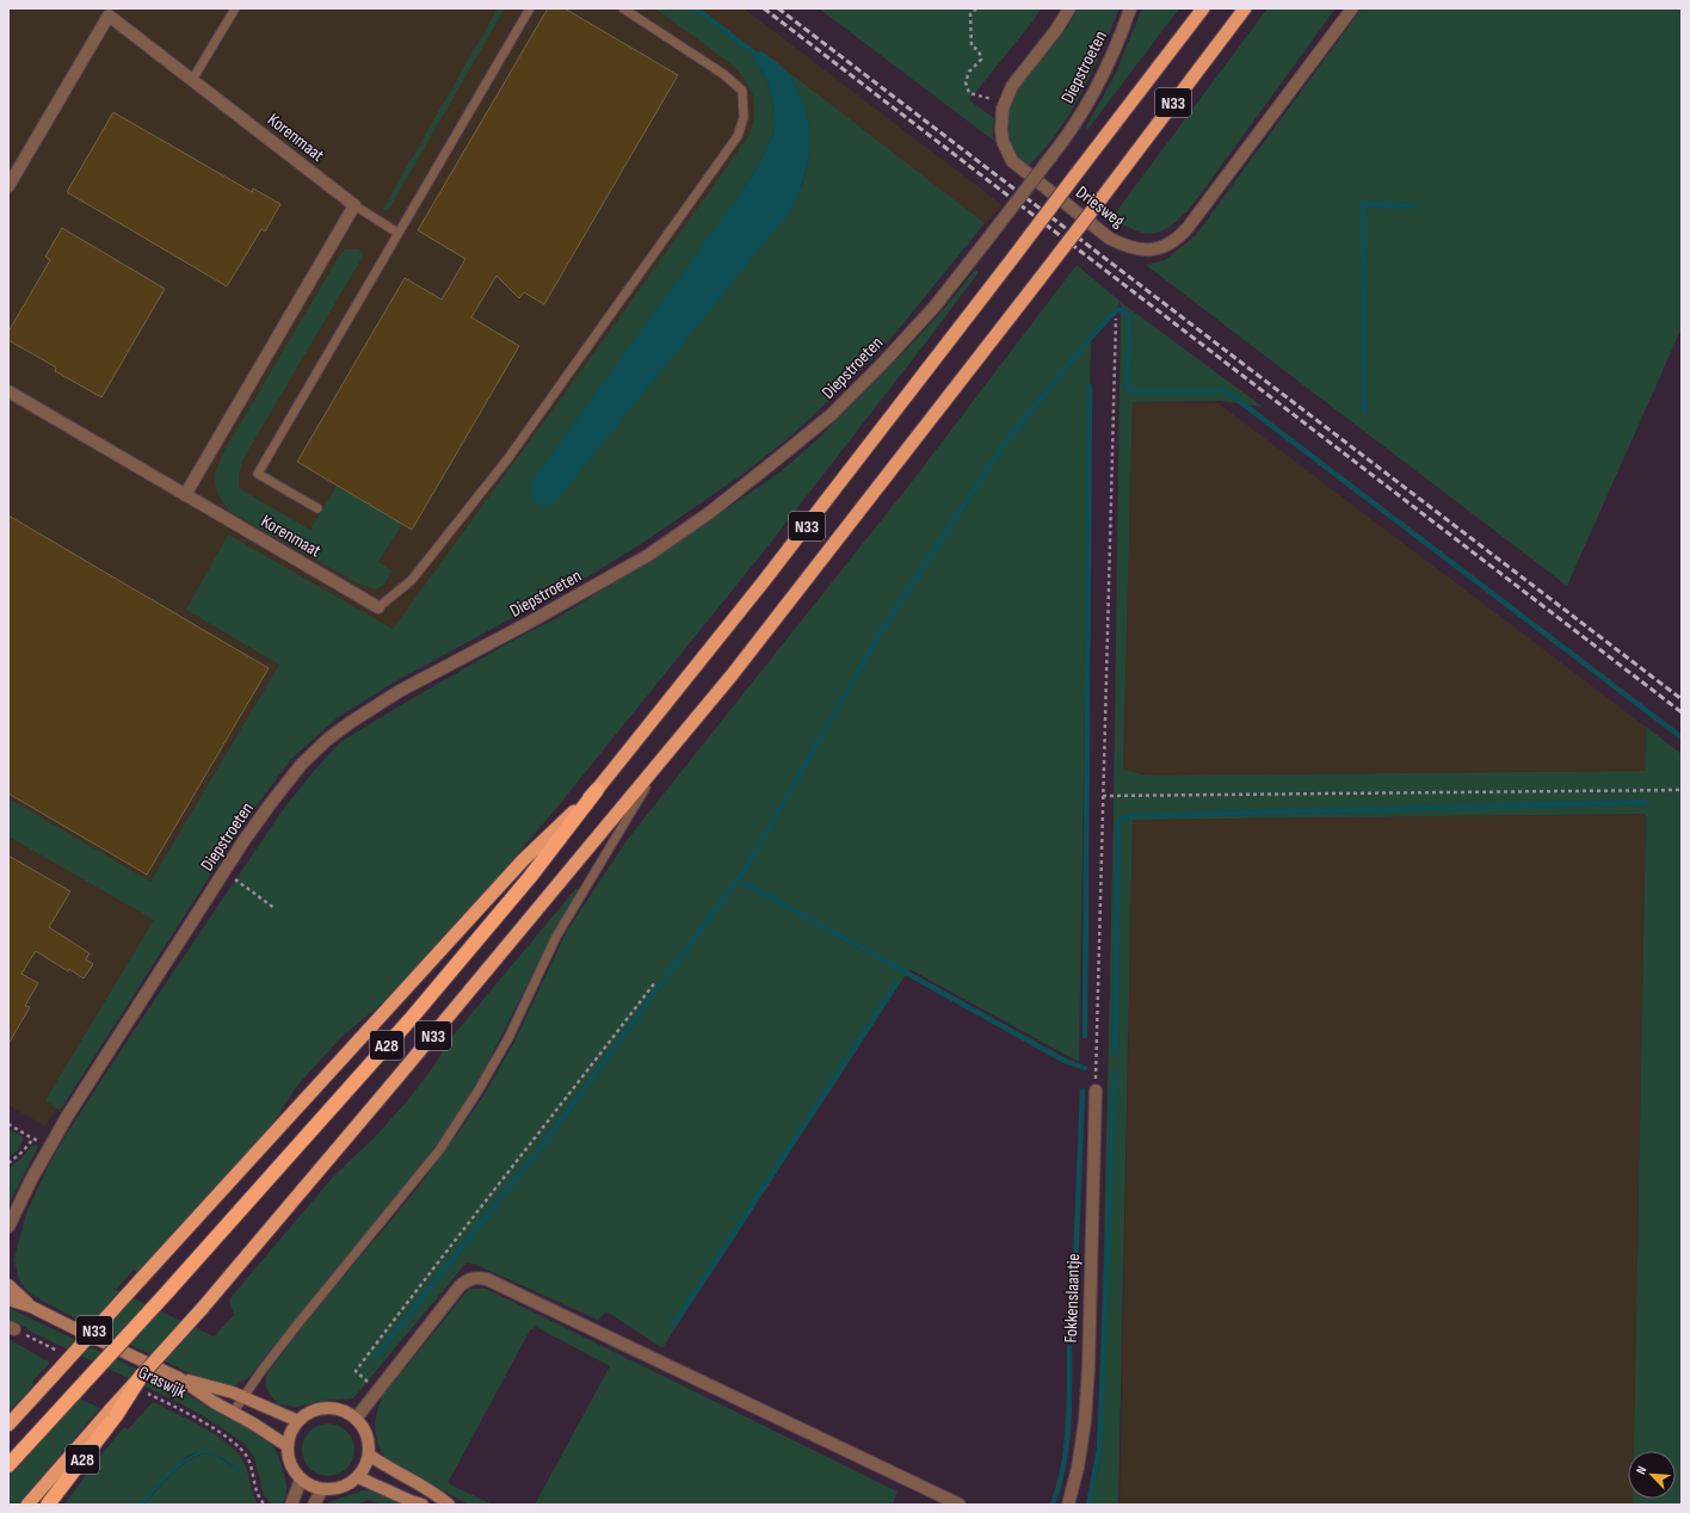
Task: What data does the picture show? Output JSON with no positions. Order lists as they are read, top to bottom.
{
  "streets": {
    "highway": ["N33", "A28"],
    "main road": ["Graswijk"],
    "street": [
      "Diepstroeten",
      "Korenmaat",
      "Driesweg",
      "Fokkenslaantje"
    ]
  },
  "crossings": [
    ["N33", "A28"]
  ],
  "north": "top left"
}
